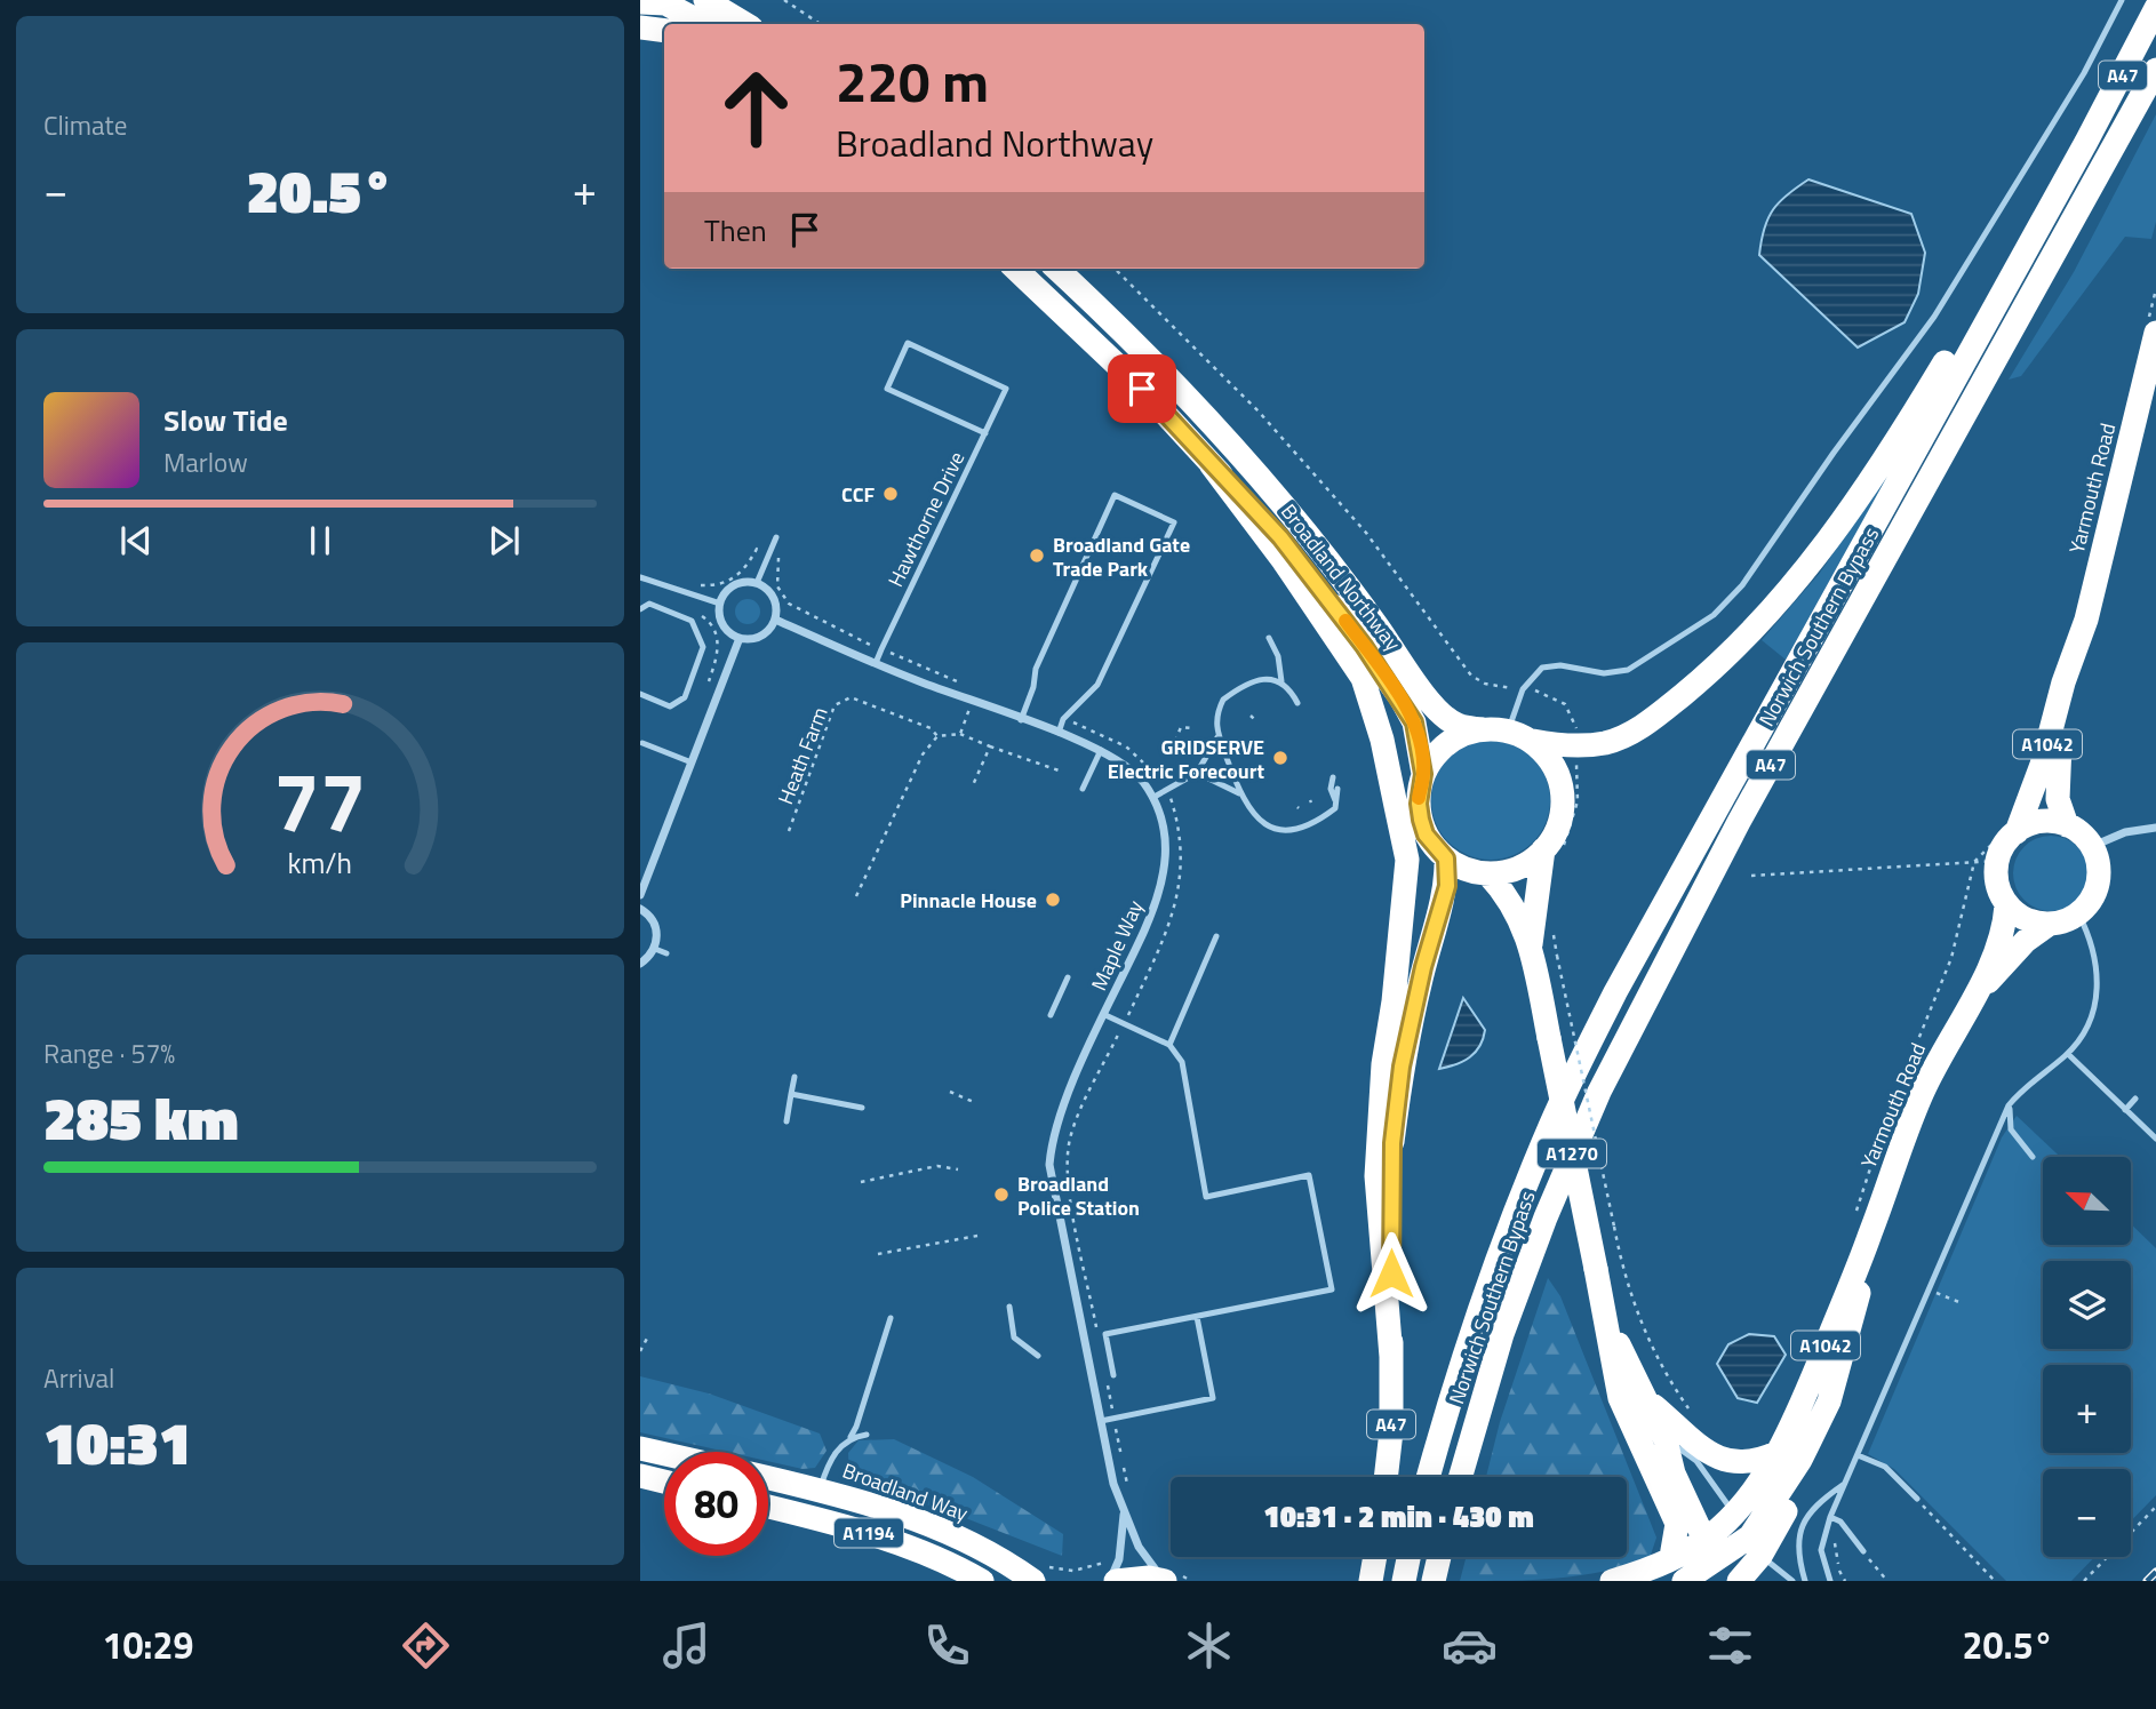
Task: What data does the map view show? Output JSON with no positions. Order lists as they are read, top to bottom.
{
  "streets": {
    "highway": [
      "A47",
      "Yarmouth Road",
      "Broadland Northway",
      "Norwich Southern Bypass",
      "A1042",
      "A1270",
      "Broadland Way",
      "A1194"
    ],
    "street": ["Maple Way"],
    "lane": ["Hawthorne Drive"],
    "path": ["Heath Farm"]
  },
  "crossings": [
    ["A47", "Broadland Northway"],
    ["A47", "Norwich Southern Bypass"],
    ["A47", "A1270"],
    ["Yarmouth Road", "A1270"],
    ["Hawthorne Drive", "Maple Way"],
    ["Broadland Northway", "A1270"]
  ],
  "places": [
    "CCF",
    "Broadland Gate Trade Park",
    "GRIDSERVE Electric Forecourt",
    "Pinnacle House",
    "Broadland Police Station"
  ],
  "north": "top left",
  "page": {
    "tile": [
      "Climate",
      ["Range · 57%", "285 km"],
      ["Arrival", "10:31"]
    ],
    "turn": ["220 m", "Broadland Northway"],
    "heat": ["−", "20.5°", "+"],
    "then": "Then",
    "song": ["Slow Tide", "Marlow"],
    "map_buttons": ["+", "−"],
    "limit": "80",
    "trip": "10:31 · 2 min · 430 m",
    "tabs": ["10:29", "20.5°"],
    "gauge": ["77", "km/h"]
  }
}
